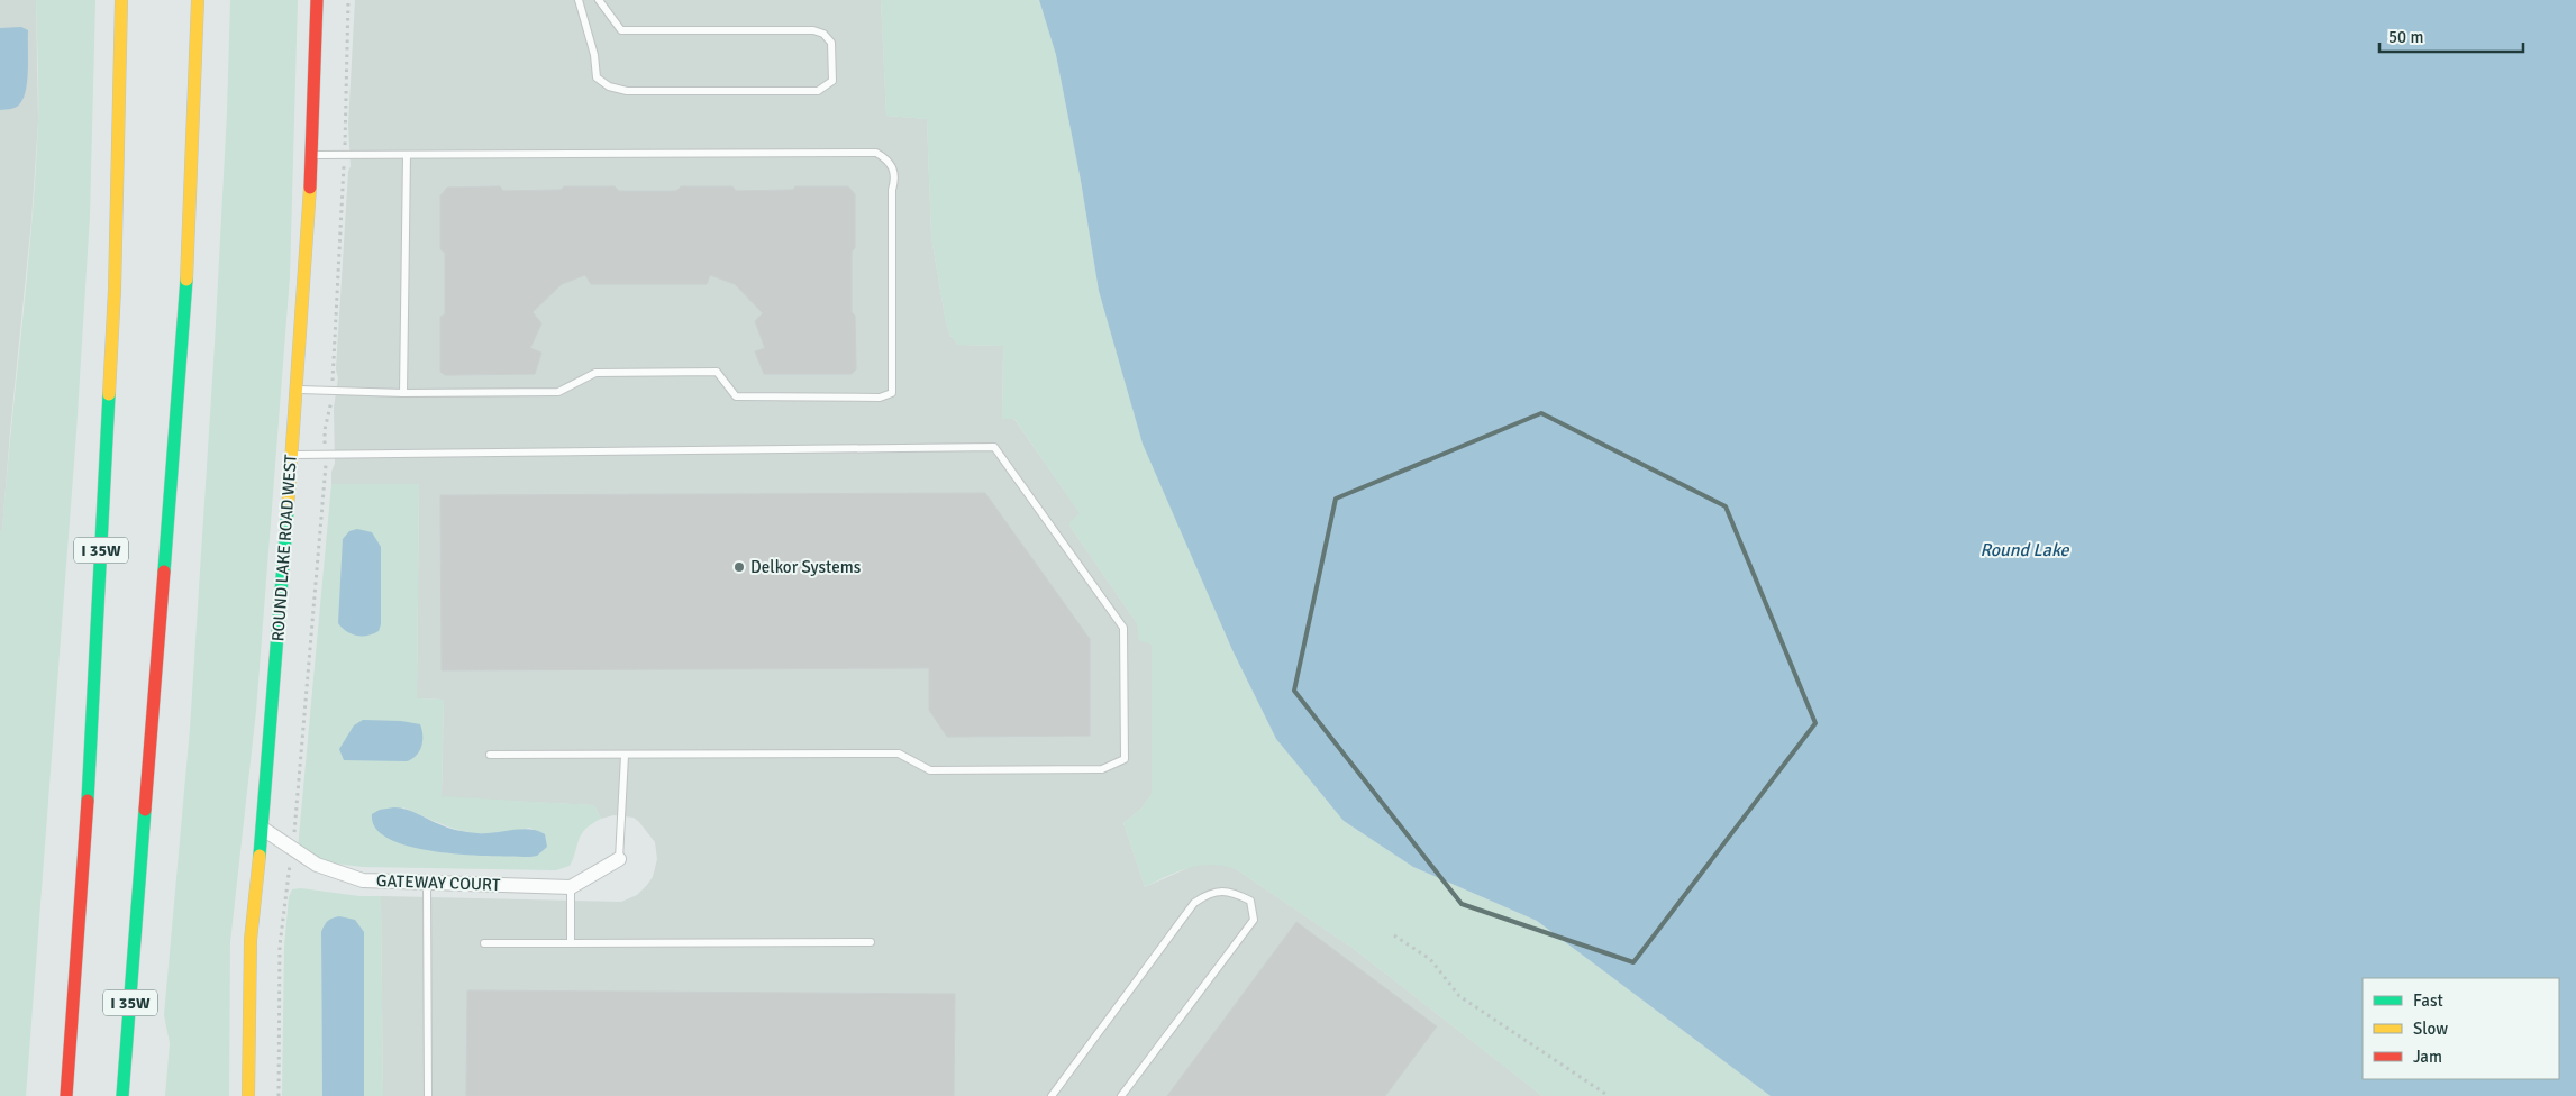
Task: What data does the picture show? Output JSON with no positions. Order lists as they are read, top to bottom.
{
  "streets": {
    "main road": ["ROUND LAKE ROAD WEST", "I 35W"],
    "street": ["GATEWAY COURT"]
  },
  "crossings": [
    ["ROUND LAKE ROAD WEST", "GATEWAY COURT"]
  ],
  "water": ["Round Lake"],
  "places": ["Delkor Systems"],
  "legend": ["Fast", "Slow", "Jam"],
  "scale_bar": "50 m"
}
